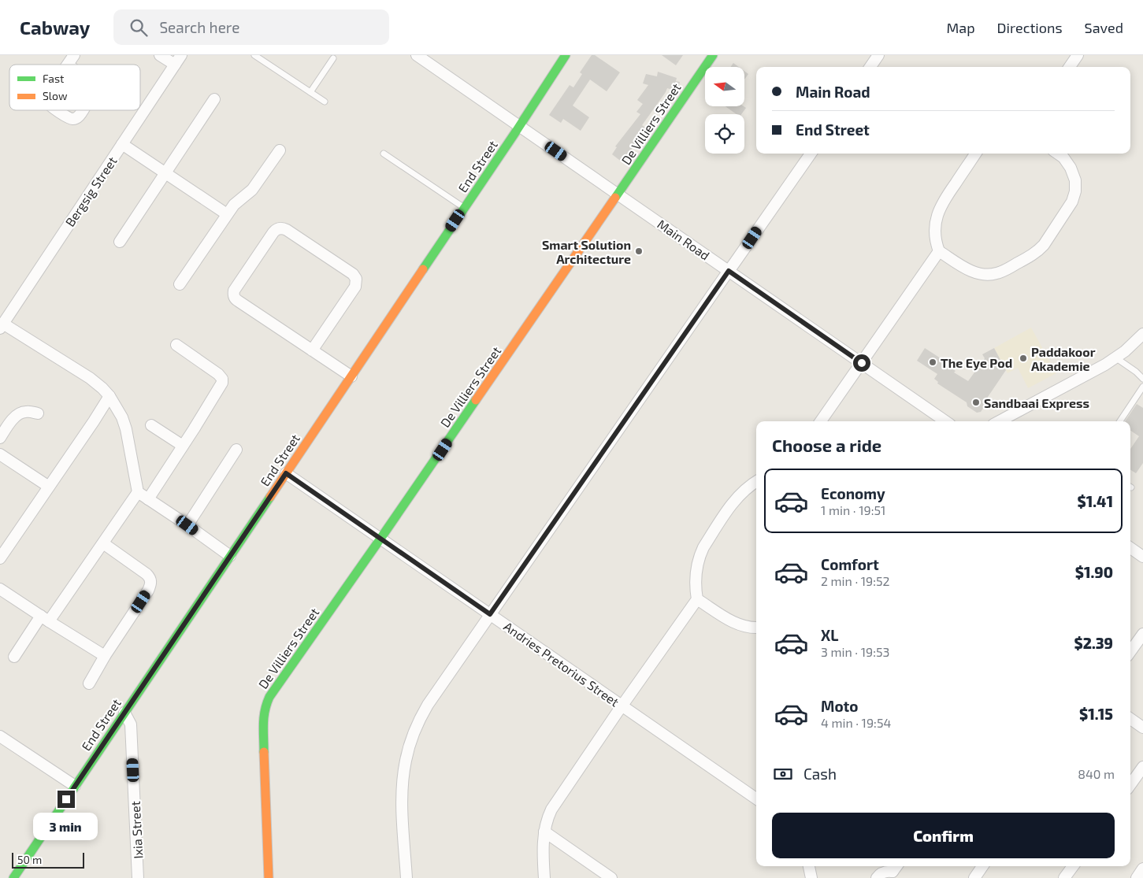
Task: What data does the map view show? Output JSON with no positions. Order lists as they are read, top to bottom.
{
  "streets": {
    "street": [
      "De Villiers Street",
      "End Street",
      "Bergsig Street",
      "Main Road",
      "Andries Pretorius Street",
      "Ixia Street"
    ]
  },
  "crossings": [
    ["De Villiers Street", "Main Road"],
    ["De Villiers Street", "Andries Pretorius Street"],
    ["End Street", "Main Road"],
    ["End Street", "Andries Pretorius Street"],
    ["End Street", "Ixia Street"]
  ],
  "places": [
    "Smart Solution Architecture",
    "Paddakoor Akademie",
    "The Eye Pod",
    "Sandbaai Express"
  ],
  "legend": ["Fast", "Slow"],
  "scale_bar": "50 m",
  "north": "left",
  "page": {
    "header": "Cabway",
    "search": "Search here",
    "nav": ["Map", "Directions", "Saved"],
    "banner": ["Main Road", "End Street"],
    "heading": "Choose a ride",
    "list": [
      {
        "name": "Economy",
        "note": "1 min · 19:51",
        "value": "$1.41"
      },
      {
        "name": "Comfort",
        "note": "2 min · 19:52",
        "value": "$1.90"
      },
      {
        "name": "XL",
        "note": "3 min · 19:53",
        "value": "$2.39"
      },
      {
        "name": "Moto",
        "note": "4 min · 19:54",
        "value": "$1.15"
      }
    ],
    "pay": ["Cash", "840 m"],
    "buttons": "Confirm",
    "bubble": "3 min",
    "scale": "50 m"
  }
}
